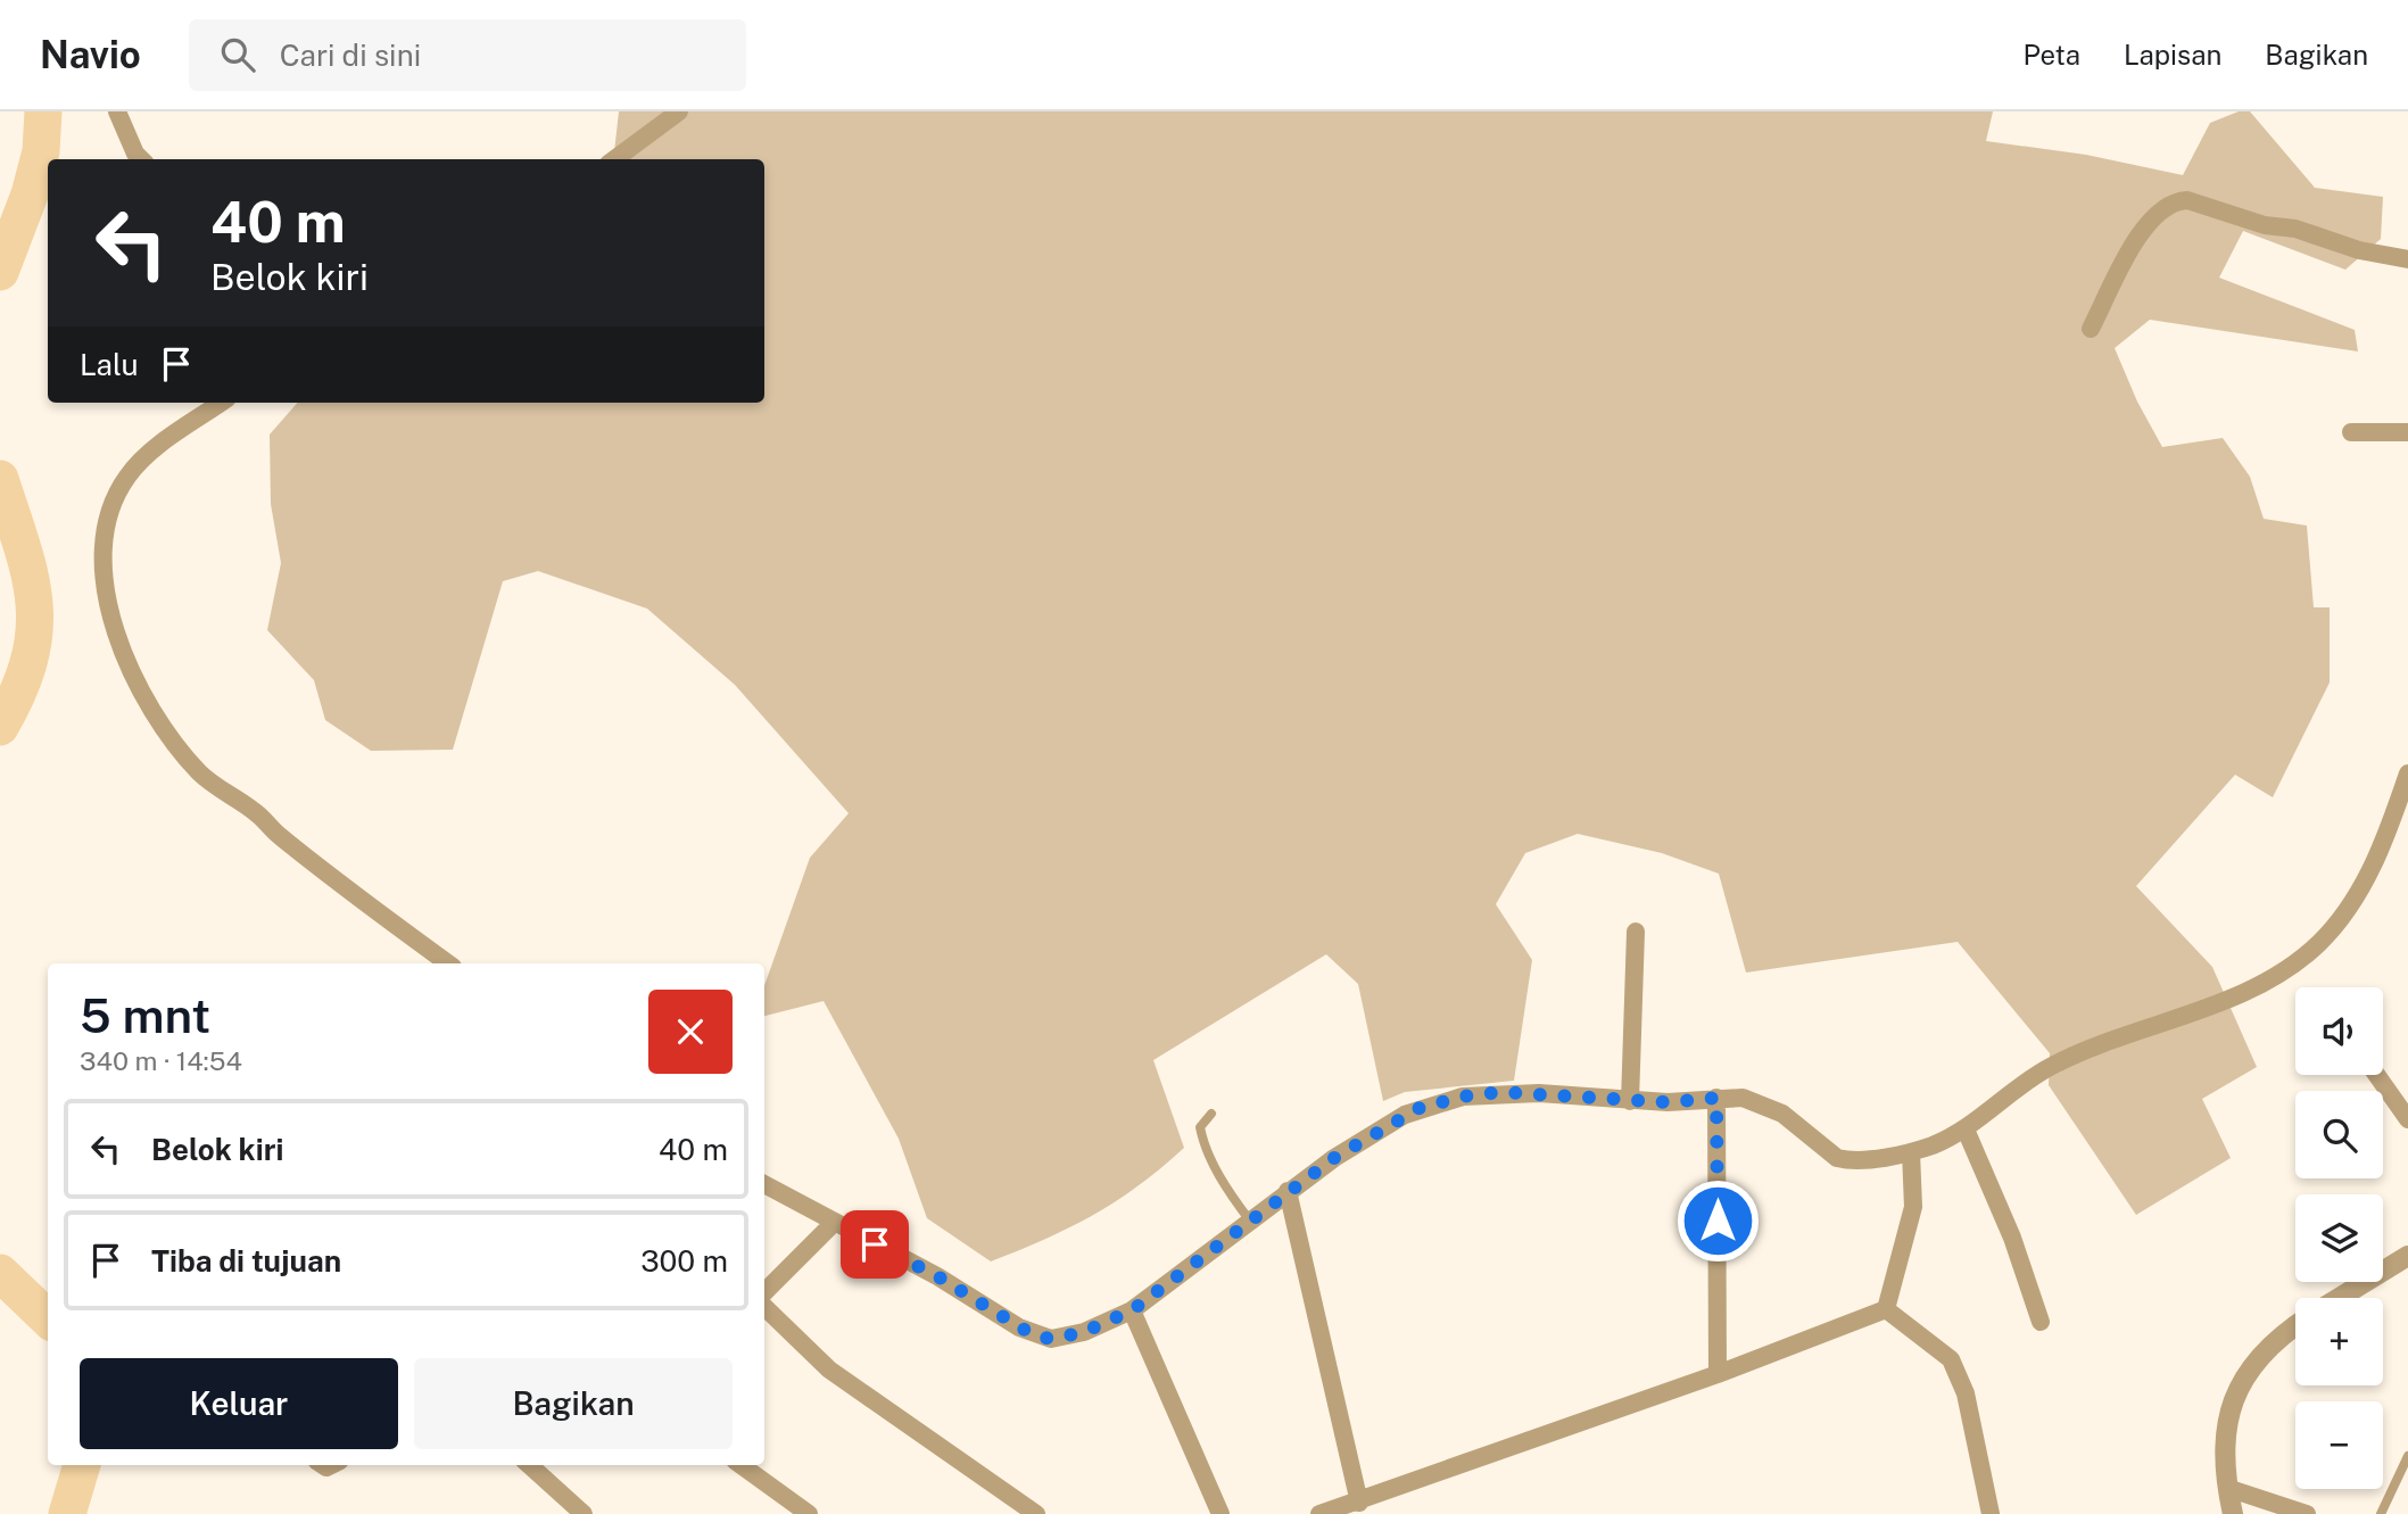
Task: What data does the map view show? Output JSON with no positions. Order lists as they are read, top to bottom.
{
  "page": {
    "header": "Navio",
    "search": "Cari di sini",
    "nav": ["Peta", "Lapisan", "Bagikan"],
    "turn": ["40 m", "Belok kiri"],
    "then": "Lalu",
    "heading": ["5 mnt", "340 m · 14:54"],
    "map_buttons": ["+", "−"],
    "list": [
      {
        "name": "Belok kiri",
        "value": "40 m"
      },
      {
        "name": "Tiba di tujuan",
        "value": "300 m"
      }
    ],
    "buttons": ["Keluar", "Bagikan"]
  }
}
